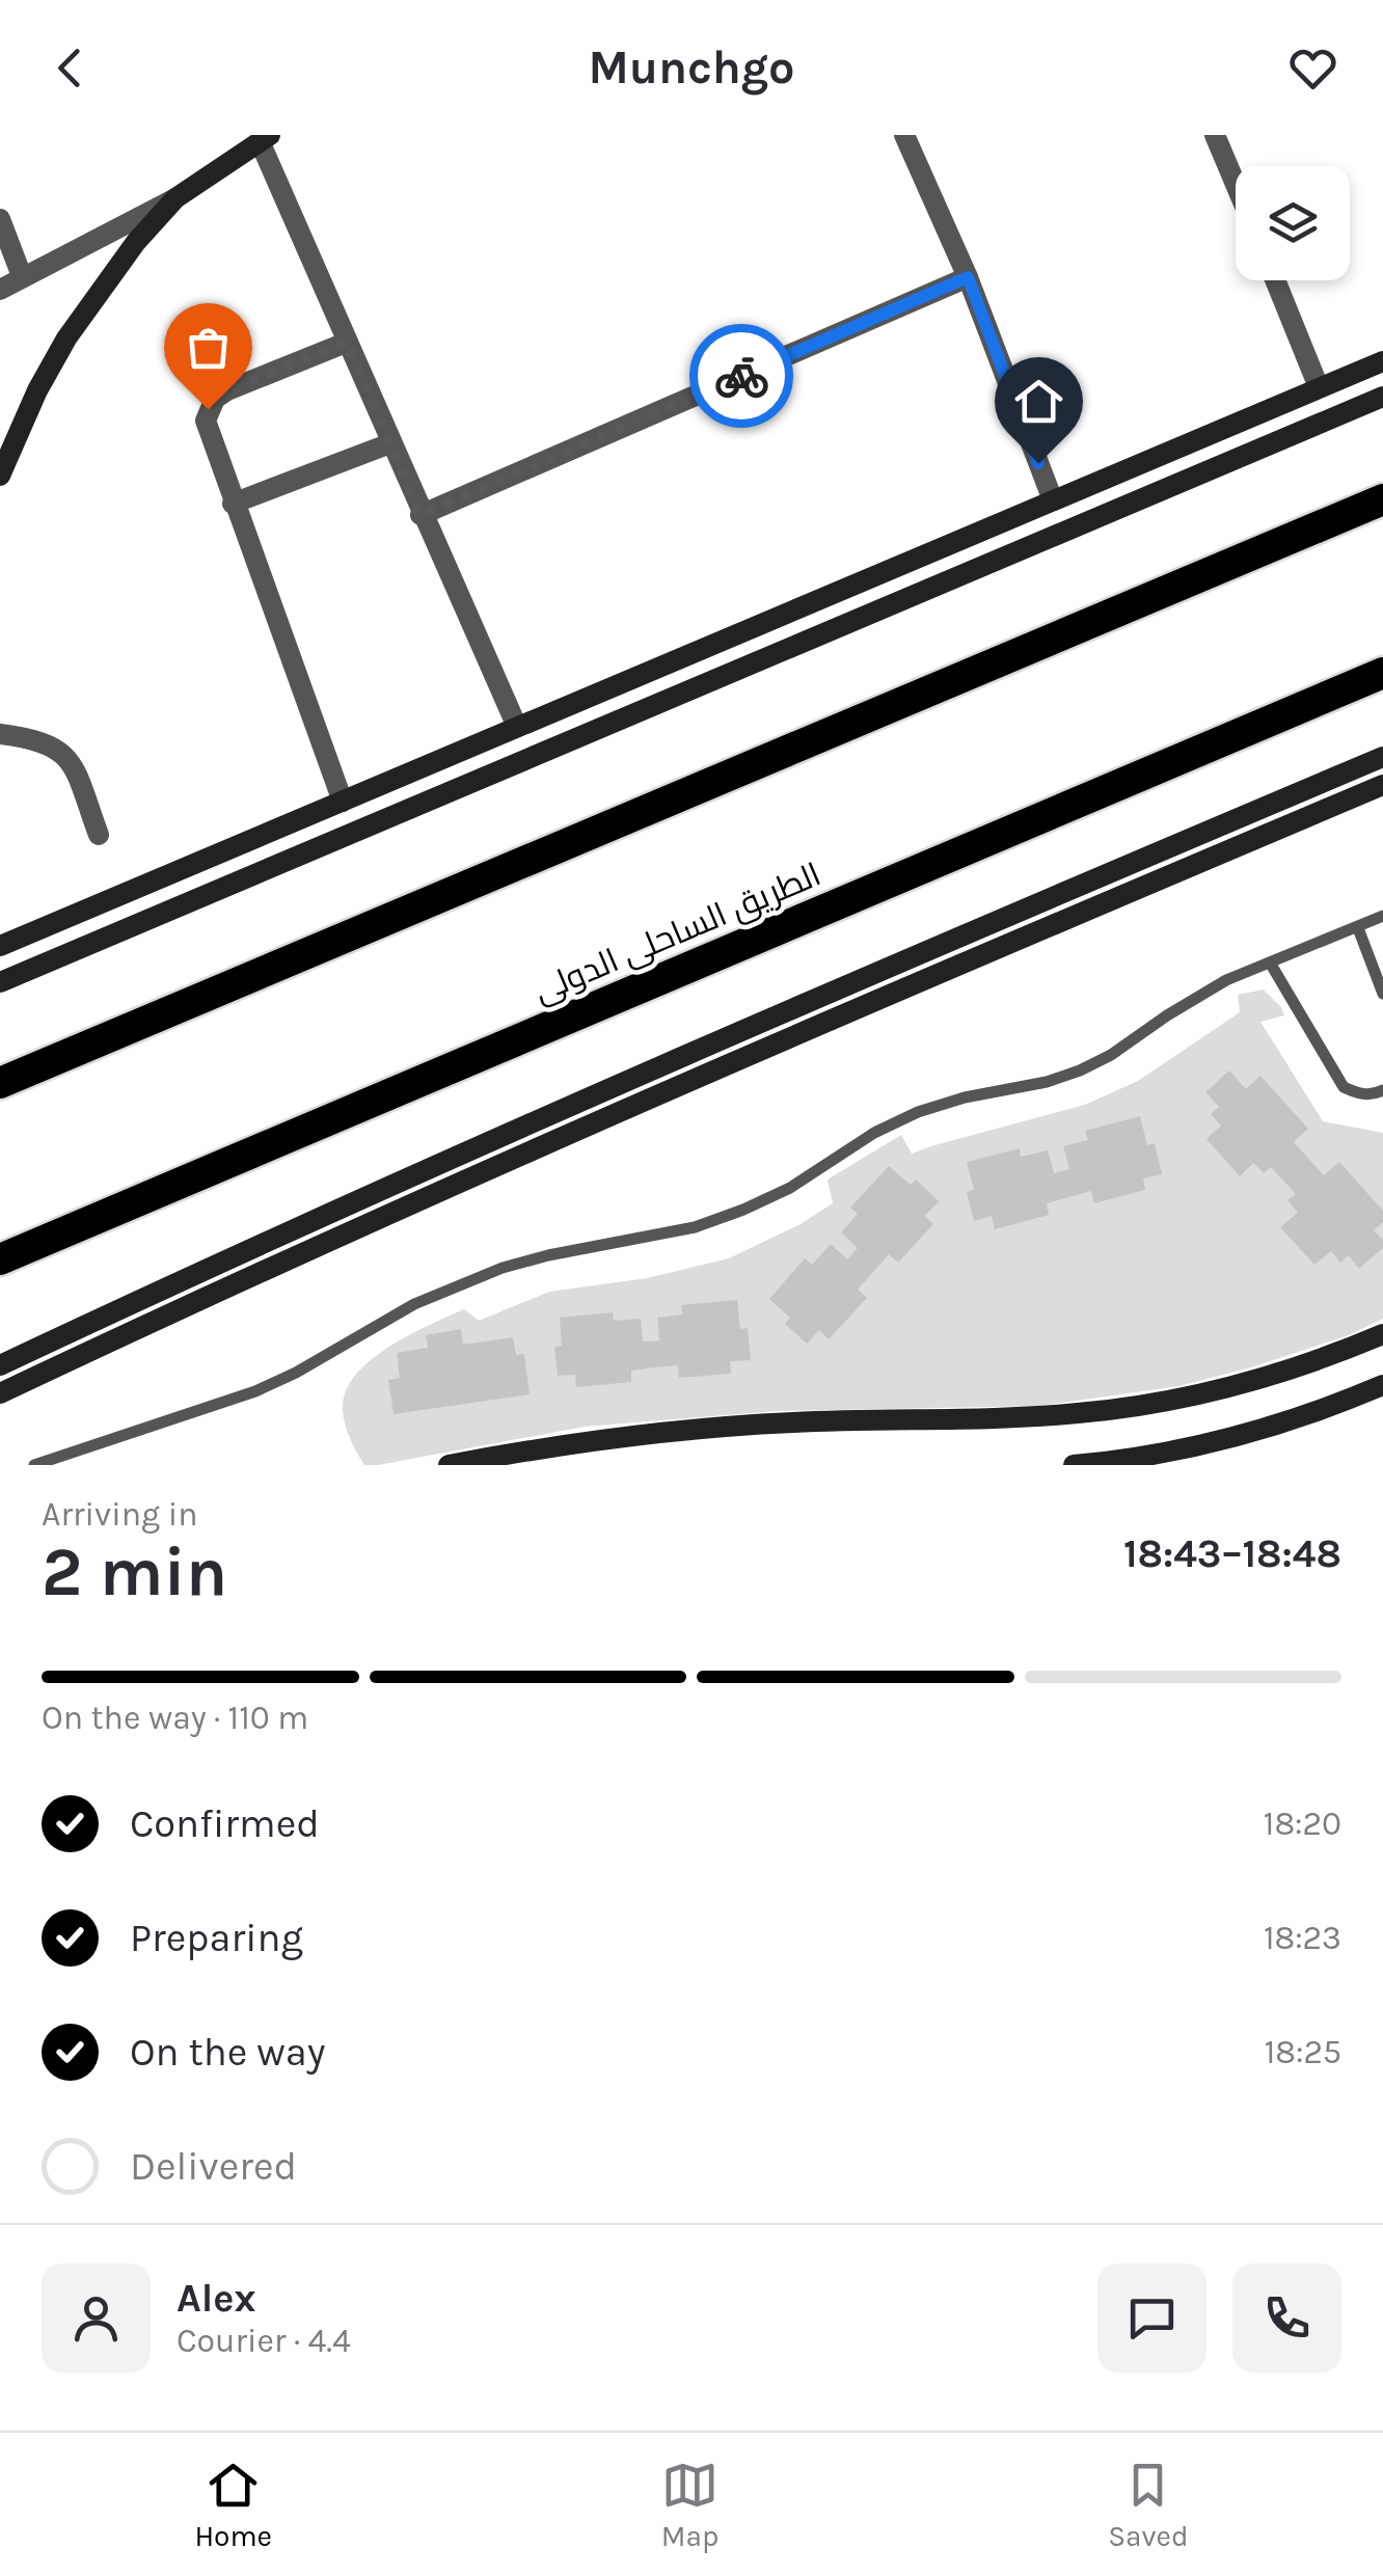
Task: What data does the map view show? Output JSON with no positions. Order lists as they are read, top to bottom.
{
  "streets": {
    "highway": ["الطريق الساحلى الدولى"]
  },
  "page": {
    "header": "Munchgo",
    "heading": ["2 min", "Arriving in", "18:43–18:48"],
    "panel": ["Alex", "Courier · 4.4"],
    "bar": "On the way · 110 m",
    "list": [
      ["Confirmed", "18:20"],
      ["Preparing", "18:23"],
      ["On the way", "18:25"],
      "Delivered"
    ],
    "tabs": ["Home", "Map", "Saved"]
  }
}
